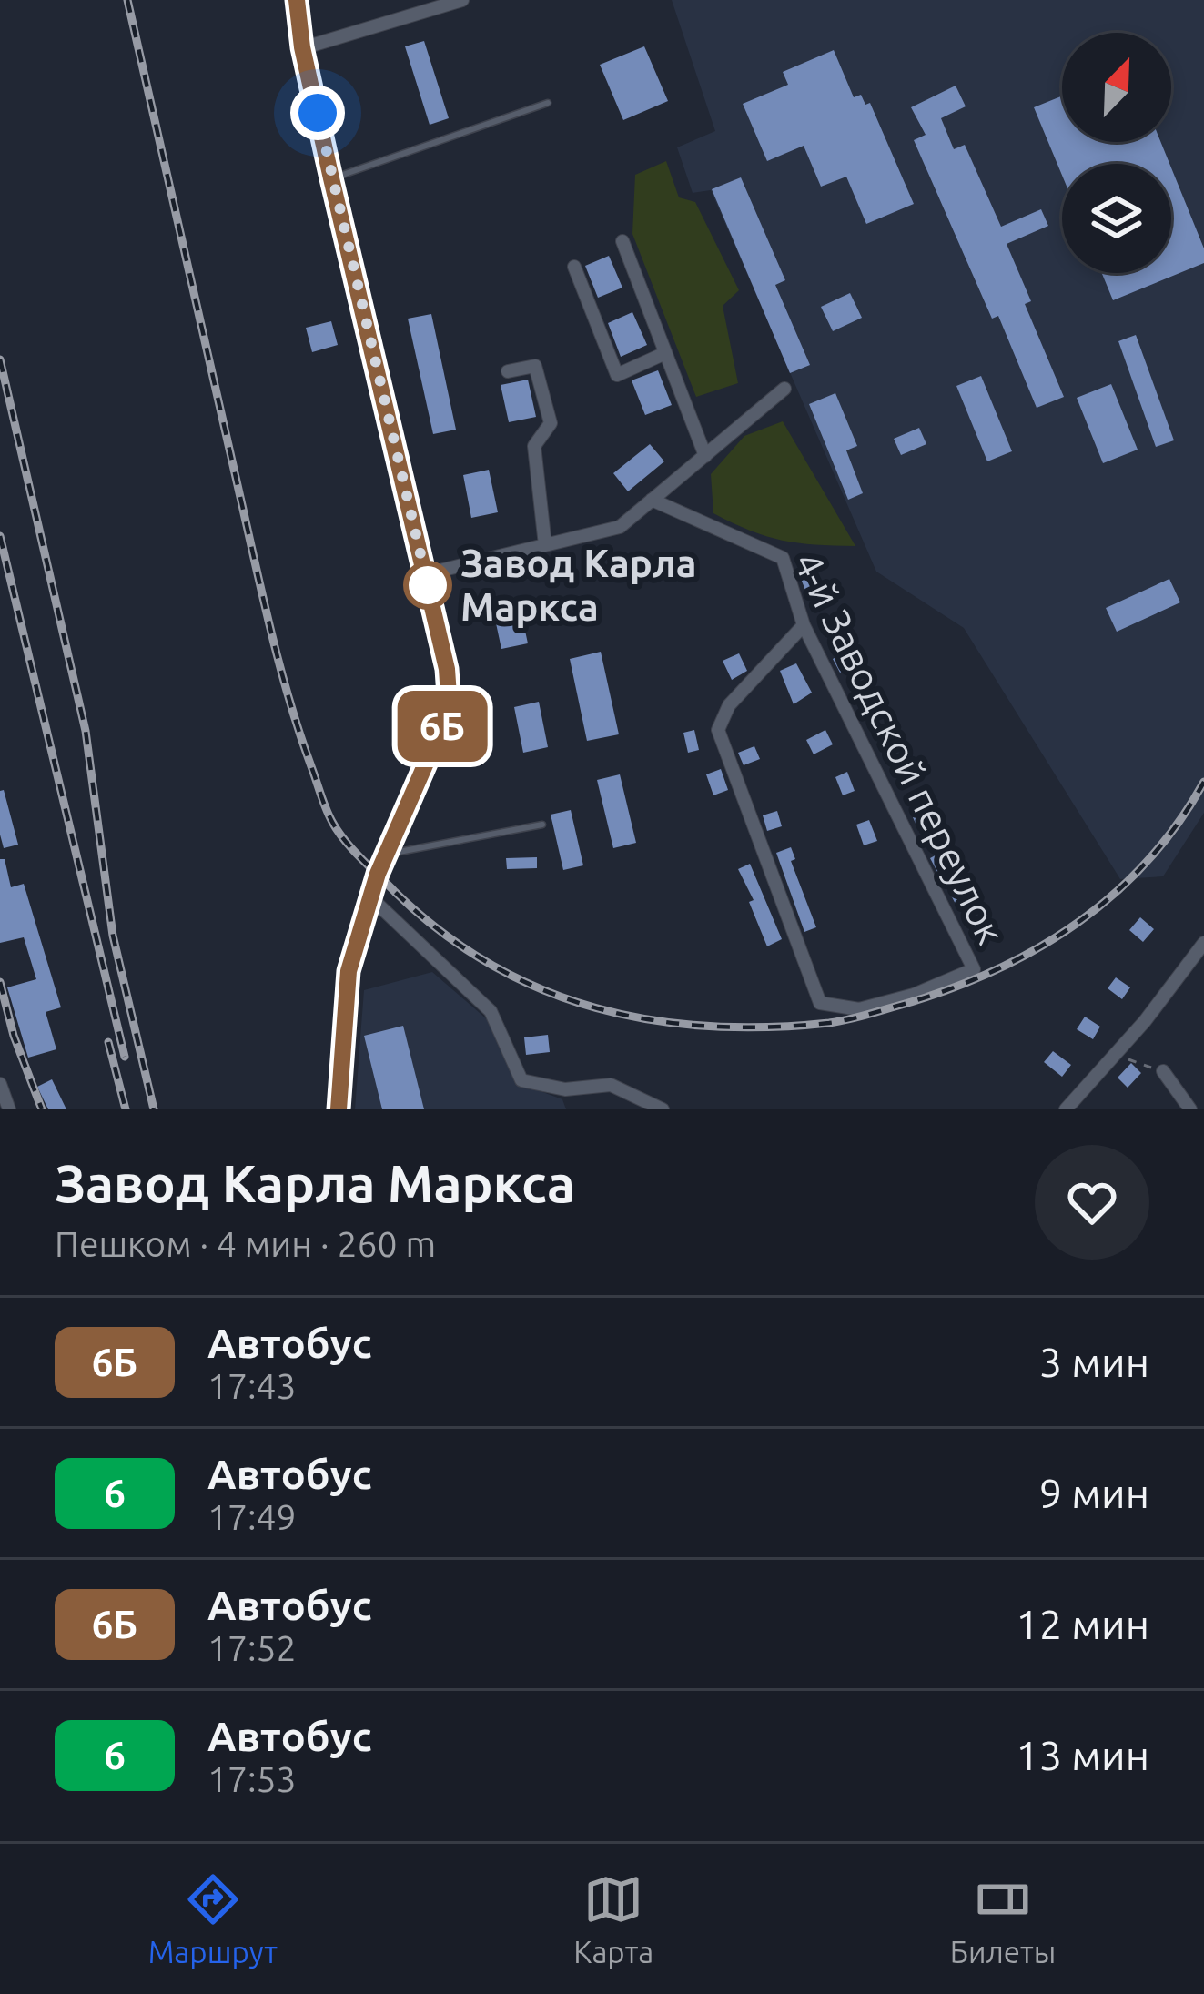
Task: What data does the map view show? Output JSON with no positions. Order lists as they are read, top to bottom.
{
  "streets": {
    "street": ["4-й Заводской переулок"]
  },
  "places": ["Завод Карла Маркса"],
  "lines": ["bus line 6Б"],
  "north": "top right",
  "page": {
    "on_map": "6Б",
    "heading": ["Завод Карла Маркса", "Пешком · 4 мин · 260 m"],
    "list": [
      {
        "mark": "6Б",
        "name": "Автобус",
        "note": "17:43",
        "value": "3 мин"
      },
      {
        "mark": "6",
        "name": "Автобус",
        "note": "17:49",
        "value": "9 мин"
      },
      {
        "mark": "6Б",
        "name": "Автобус",
        "note": "17:52",
        "value": "12 мин"
      },
      {
        "mark": "6",
        "name": "Автобус",
        "note": "17:53",
        "value": "13 мин"
      }
    ],
    "tabs": ["Маршрут", "Карта", "Билеты"]
  }
}
